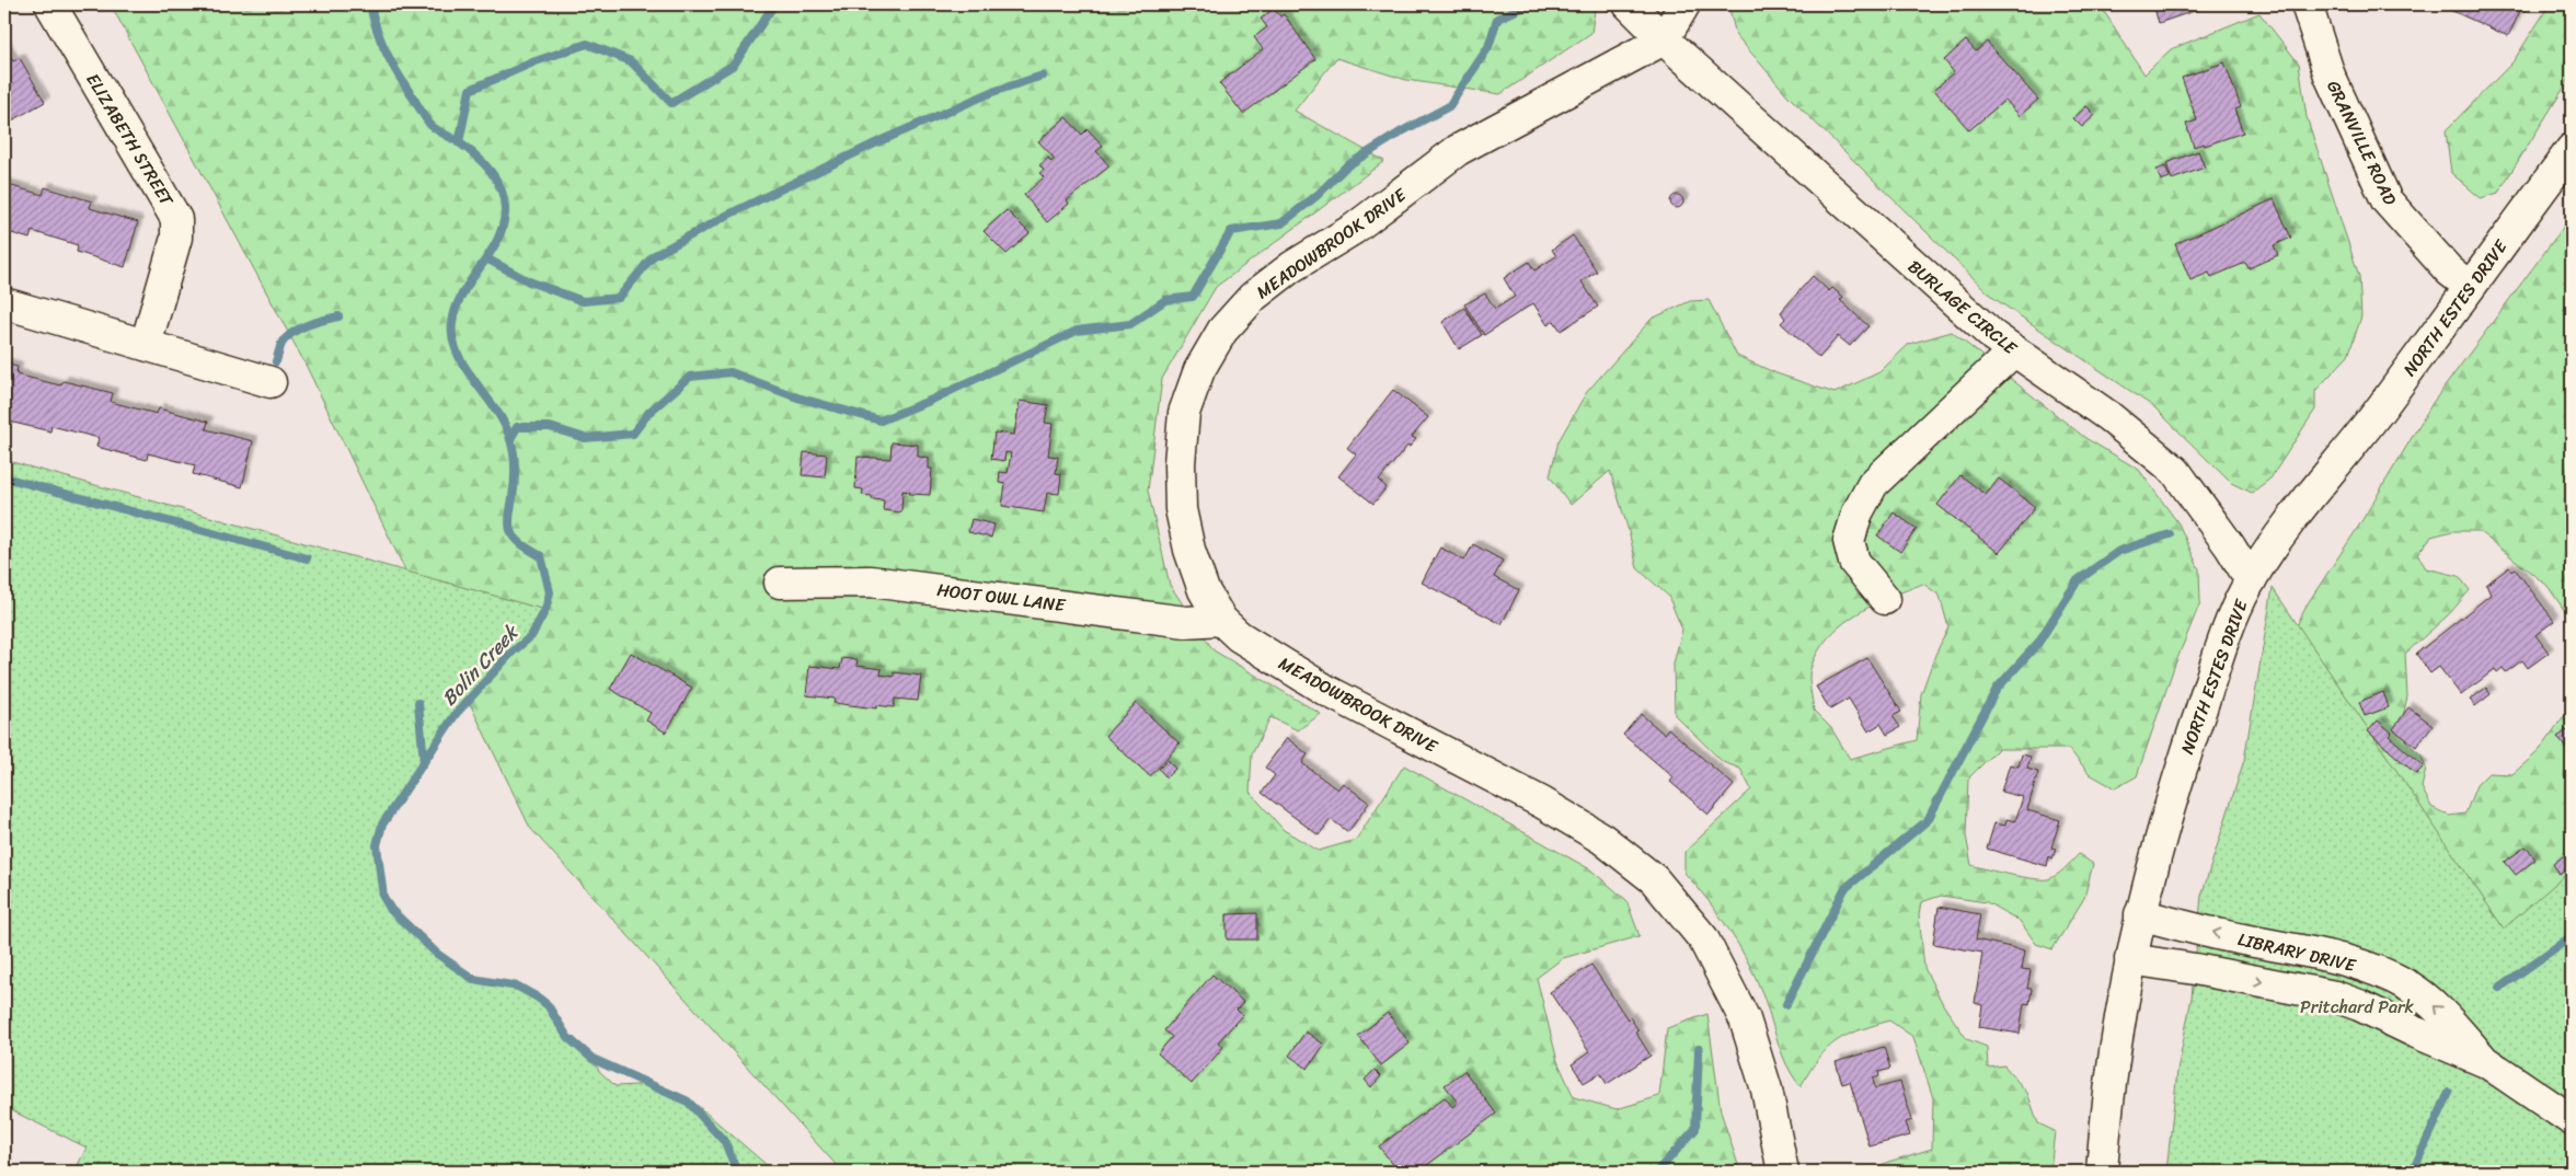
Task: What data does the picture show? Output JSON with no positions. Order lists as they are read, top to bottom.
{
  "streets": {
    "street": [
      "ELIZABETH STREET",
      "GRANVILLE ROAD",
      "MEADOWBROOK DRIVE",
      "BURLAGE CIRCLE",
      "NORTH ESTES DRIVE",
      "HOOT OWL LANE",
      "LIBRARY DRIVE"
    ]
  },
  "crossings": [
    ["GRANVILLE ROAD", "NORTH ESTES DRIVE"],
    ["MEADOWBROOK DRIVE", "BURLAGE CIRCLE"],
    ["MEADOWBROOK DRIVE", "HOOT OWL LANE"],
    ["BURLAGE CIRCLE", "NORTH ESTES DRIVE"],
    ["NORTH ESTES DRIVE", "LIBRARY DRIVE"]
  ],
  "water": ["Bolin Creek"],
  "parks": ["Pritchard Park"]
}
